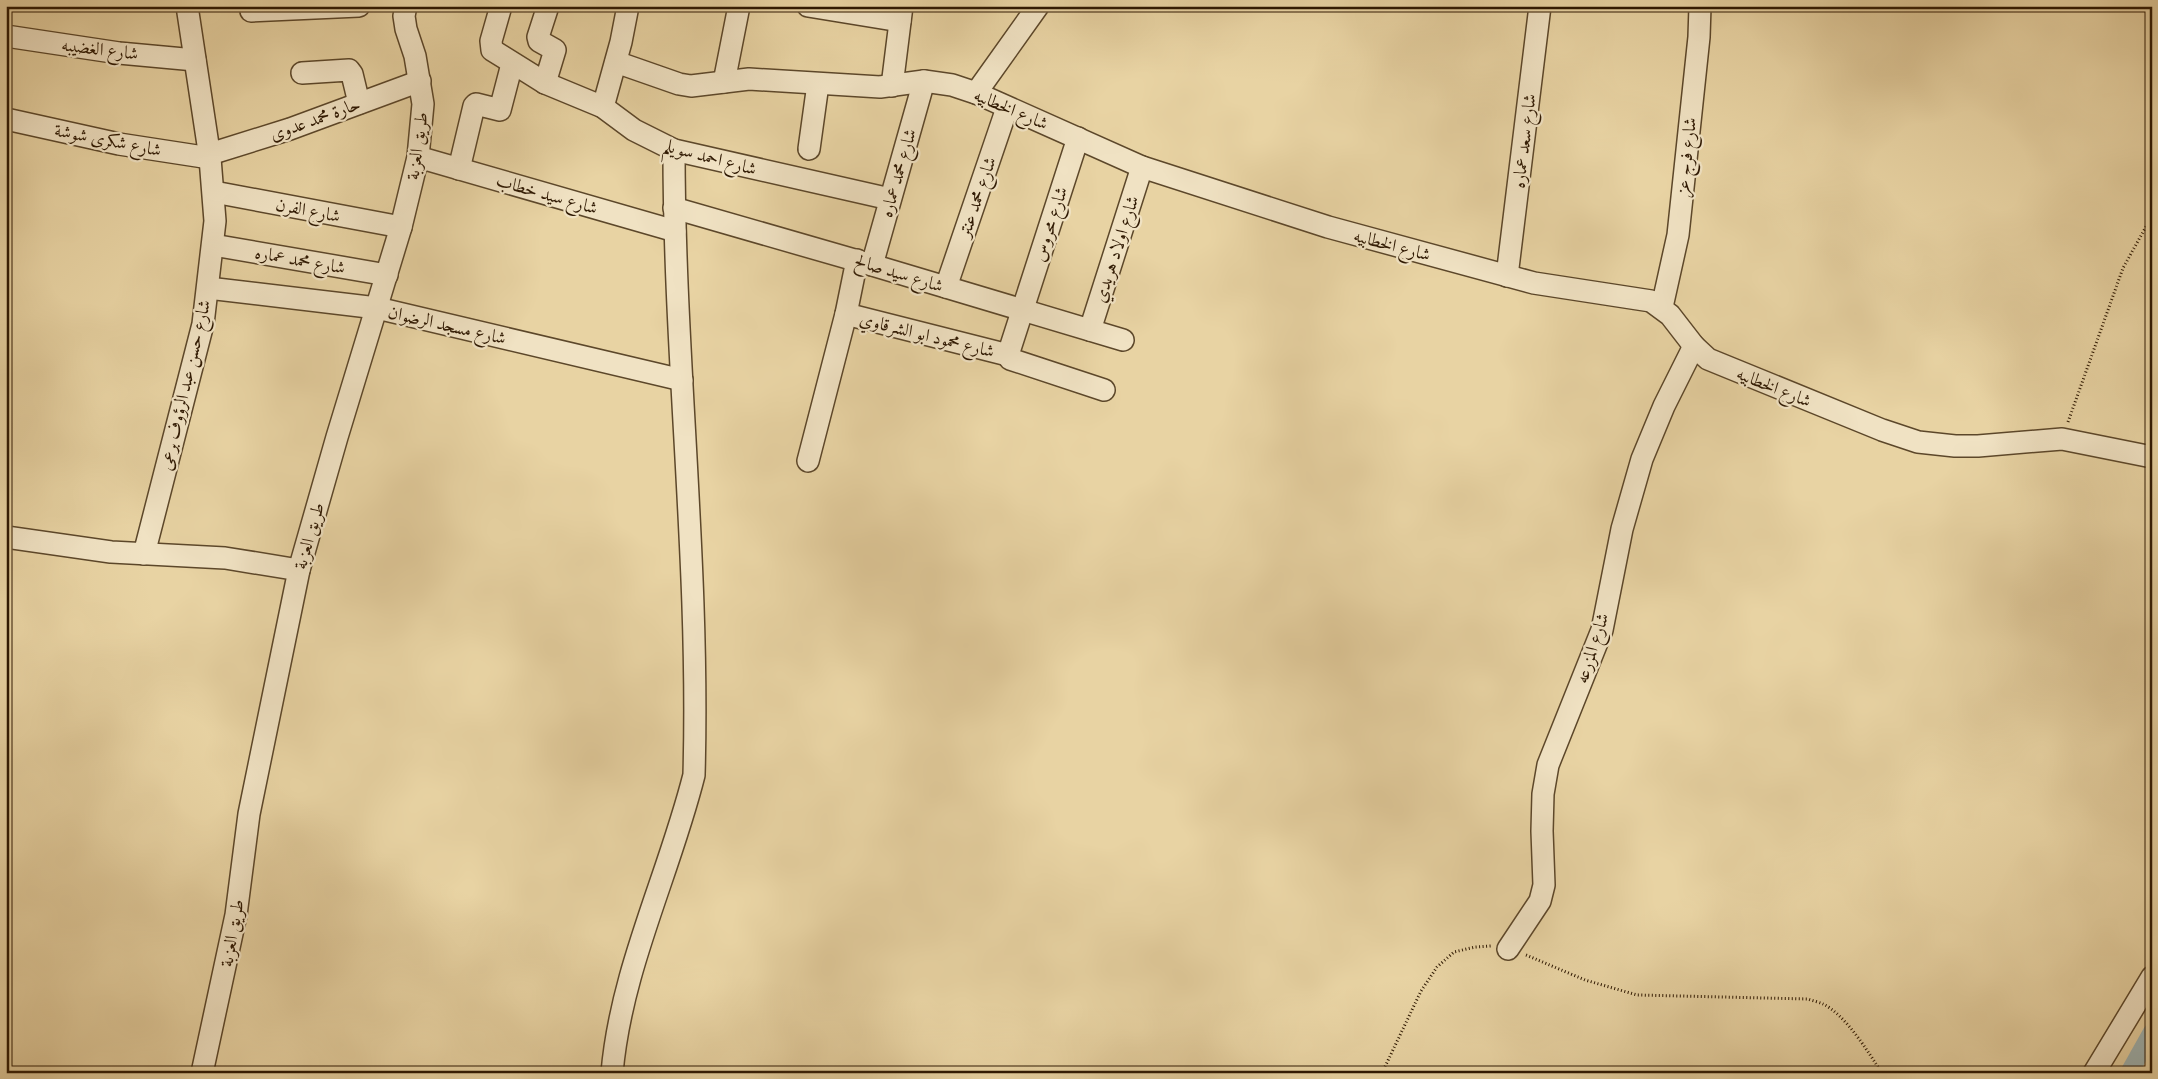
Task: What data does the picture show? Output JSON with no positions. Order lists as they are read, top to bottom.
{
  "streets": {
    "street": [
      "شارع الغضيبه",
      "شارع الخطابيه",
      "حارة محمد عدوى",
      "شارع شكرى شوشة",
      "شارع سعد عماره",
      "طريق العزبة",
      "شارع احمد سويلم",
      "شارع فرج عز",
      "شارع محمد عماره",
      "شارع سيد خطاب",
      "شارع محمد عنتر",
      "شارع الفرن",
      "شارع محروس",
      "شارع اولاد هريدي",
      "شارع سيد صالح",
      "شارع مسجد الرضوان",
      "شارع محمود ابو الشرقاوي",
      "شارع حسن عبد الرؤوف برعى",
      "شارع المزرعه"
    ]
  },
  "crossings": [
    ["شارع الغضيبه", "شارع حسن عبد الرؤوف برعى"],
    ["شارع الخطابيه", "شارع سعد عماره"],
    ["شارع الخطابيه", "شارع فرج عز"],
    ["شارع الخطابيه", "شارع محمد عماره"],
    ["شارع الخطابيه", "شارع محمد عنتر"],
    ["شارع الخطابيه", "شارع محروس"],
    ["شارع الخطابيه", "شارع اولاد هريدي"],
    ["شارع الخطابيه", "شارع المزرعه"],
    ["حارة محمد عدوى", "شارع شكرى شوشة"],
    ["حارة محمد عدوى", "طريق العزبة"],
    ["حارة محمد عدوى", "شارع حسن عبد الرؤوف برعى"],
    ["شارع شكرى شوشة", "شارع حسن عبد الرؤوف برعى"],
    ["طريق العزبة", "شارع محمد عماره"],
    ["طريق العزبة", "شارع سيد خطاب"],
    ["طريق العزبة", "شارع الفرن"],
    ["طريق العزبة", "شارع مسجد الرضوان"],
    ["شارع احمد سويلم", "شارع محمد عماره"],
    ["شارع محمد عماره", "شارع سيد صالح"],
    ["شارع محمد عماره", "شارع محمود ابو الشرقاوي"],
    ["شارع محمد عماره", "شارع حسن عبد الرؤوف برعى"],
    ["شارع محمد عنتر", "شارع سيد صالح"],
    ["شارع الفرن", "شارع حسن عبد الرؤوف برعى"],
    ["شارع محروس", "شارع سيد صالح"],
    ["شارع محروس", "شارع محمود ابو الشرقاوي"],
    ["شارع اولاد هريدي", "شارع سيد صالح"],
    ["شارع مسجد الرضوان", "شارع حسن عبد الرؤوف برعى"]
  ]
}
